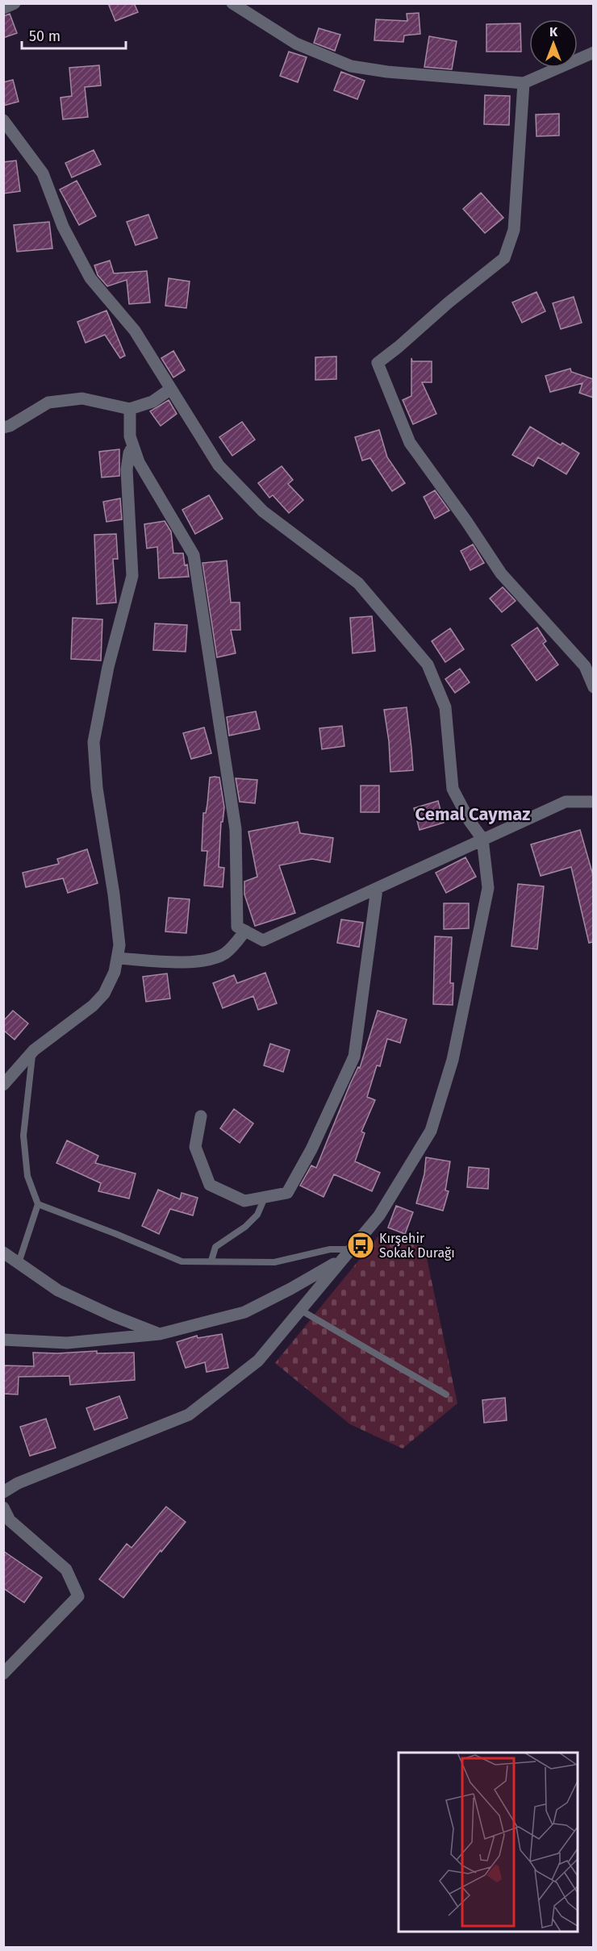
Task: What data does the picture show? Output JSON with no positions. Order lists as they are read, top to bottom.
{
  "districts": ["Cemal Caymaz"],
  "places": {
    "bus stop": ["Kırşehir Sokak Durağı"]
  },
  "scale_bar": "50 m",
  "north": "top"
}
